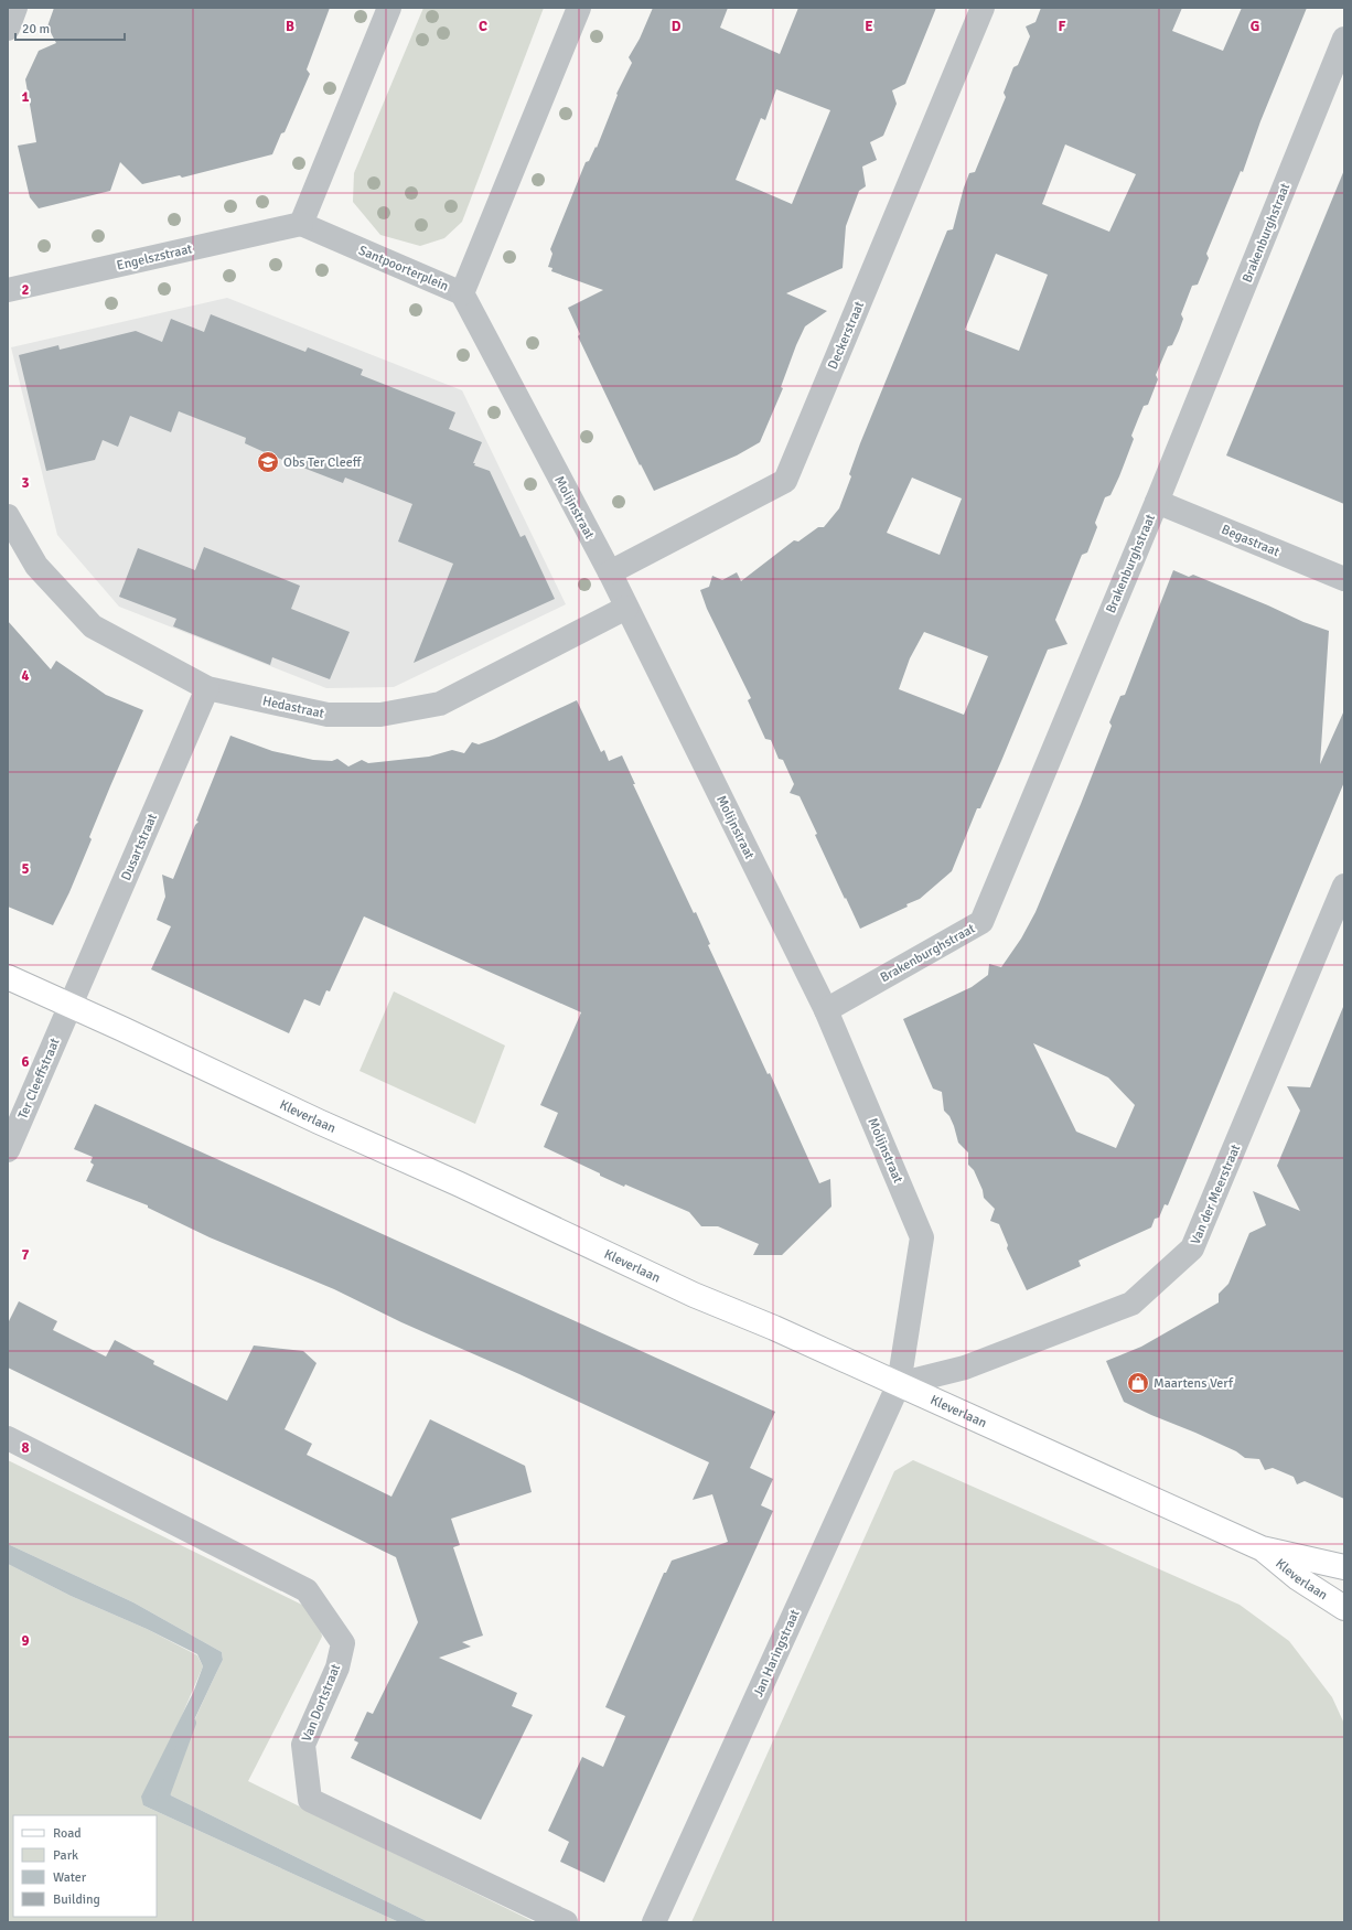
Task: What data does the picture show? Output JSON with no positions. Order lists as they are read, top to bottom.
{
  "streets": {
    "main road": ["Kleverlaan"],
    "street": [
      "Brakenburghstraat",
      "Engelszstraat",
      "Santpoorterplein",
      "Deckerstraat",
      "Molijnstraat",
      "Begastraat",
      "Hedastraat",
      "Dusartstraat",
      "Ter Cleeffstraat",
      "Van der Meerstraat",
      "Jan Haringstraat",
      "Van Dortstraat"
    ]
  },
  "crossings": [
    ["Brakenburghstraat", "Molijnstraat"],
    ["Brakenburghstraat", "Begastraat"],
    ["Engelszstraat", "Santpoorterplein"],
    ["Santpoorterplein", "Molijnstraat"],
    ["Deckerstraat", "Molijnstraat"],
    ["Molijnstraat", "Hedastraat"],
    ["Molijnstraat", "Kleverlaan"],
    ["Molijnstraat", "Van der Meerstraat"],
    ["Molijnstraat", "Jan Haringstraat"],
    ["Hedastraat", "Dusartstraat"],
    ["Dusartstraat", "Ter Cleeffstraat"],
    ["Dusartstraat", "Kleverlaan"],
    ["Ter Cleeffstraat", "Kleverlaan"],
    ["Kleverlaan", "Van der Meerstraat"],
    ["Kleverlaan", "Jan Haringstraat"],
    ["Van der Meerstraat", "Jan Haringstraat"]
  ],
  "places": {
    "school or university": ["Obs Ter Cleeff"],
    "shop": ["Maartens Verf"]
  },
  "legend": [
    "Road",
    "Park",
    "Water",
    "Building"
  ],
  "scale_bar": "20 m",
  "grid": {
    "columns": [
      "B",
      "C",
      "D",
      "E",
      "F",
      "G"
    ],
    "rows": [
      "1",
      "2",
      "3",
      "4",
      "5",
      "6",
      "7",
      "8",
      "9"
    ]
  }
}
